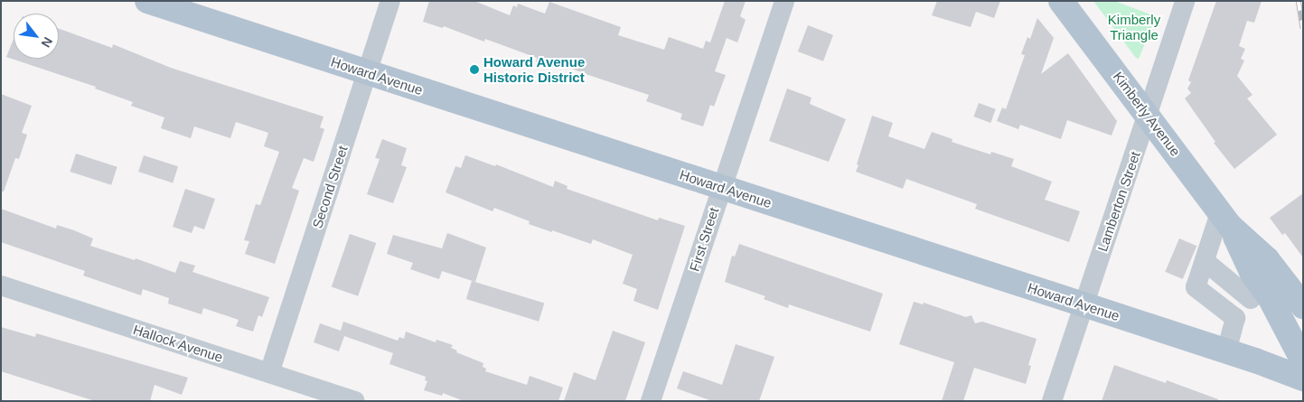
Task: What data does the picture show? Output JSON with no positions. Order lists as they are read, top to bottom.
{
  "streets": {
    "main road": ["Howard Avenue", "Kimberly Avenue"],
    "street": [
      "Second Street",
      "Lamberton Street",
      "First Street",
      "Hallock Avenue"
    ]
  },
  "crossings": [
    ["Howard Avenue", "Second Street"],
    ["Howard Avenue", "Lamberton Street"],
    ["Howard Avenue", "First Street"],
    ["Kimberly Avenue", "Lamberton Street"],
    ["Second Street", "Hallock Avenue"]
  ],
  "parks": ["Kimberly Triangle"],
  "places": ["Howard Avenue Historic District"],
  "north": "bottom right"
}
